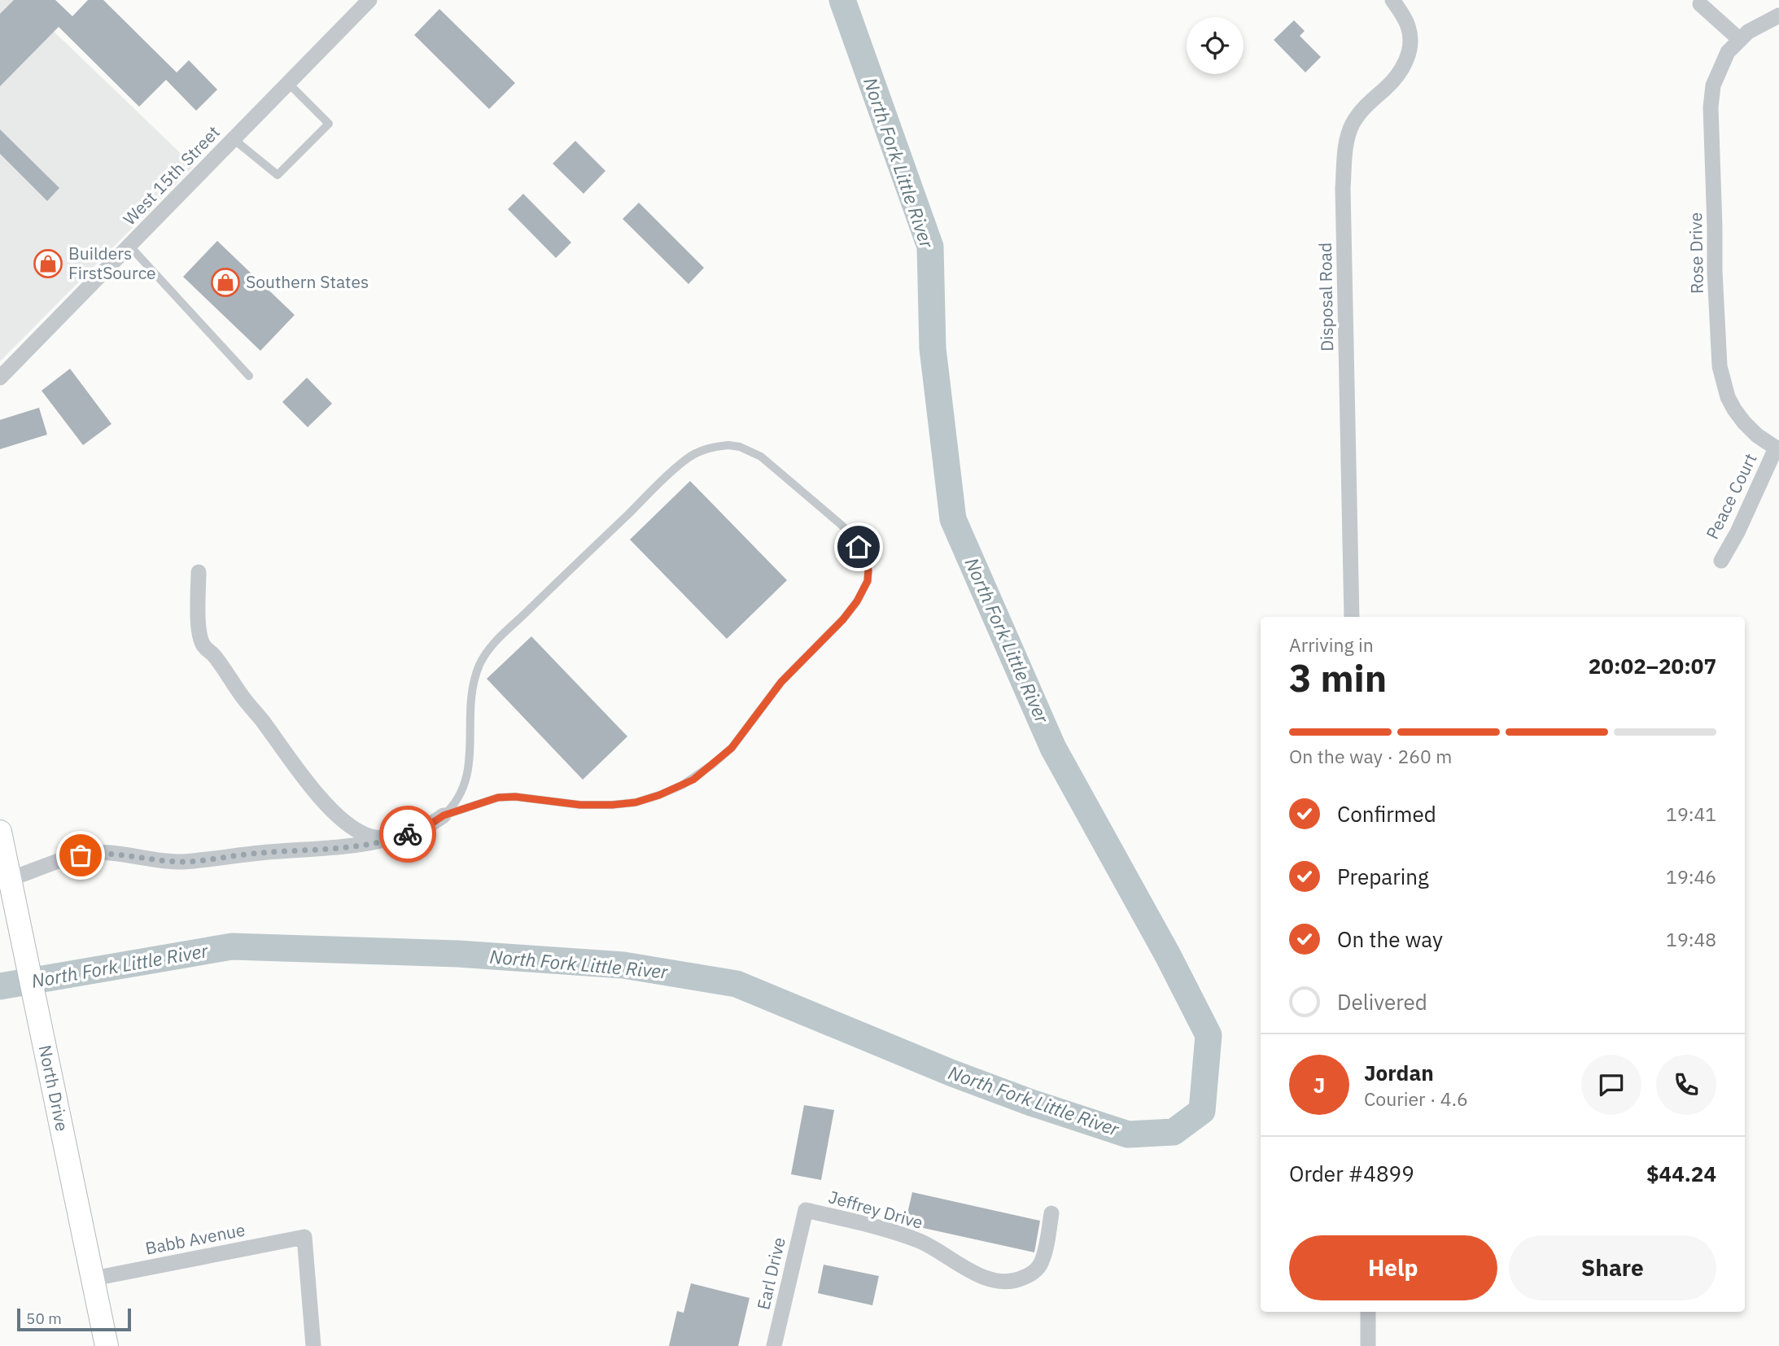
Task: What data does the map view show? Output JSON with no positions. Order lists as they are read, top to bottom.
{
  "streets": {
    "main road": ["North Drive"],
    "street": [
      "West 15th Street",
      "Rose Drive",
      "Disposal Road",
      "Peace Court",
      "Jeffrey Drive",
      "Babb Avenue",
      "Earl Drive"
    ]
  },
  "crossings": [
    ["Rose Drive", "Peace Court"],
    ["North Drive", "Babb Avenue"],
    ["Jeffrey Drive", "Earl Drive"]
  ],
  "water": ["North Fork Little River"],
  "places": {
    "shop": ["Builders FirstSource", "Southern States"]
  },
  "scale_bar": "50 m",
  "page": {
    "heading": ["3 min", "Arriving in", "20:02–20:07"],
    "panel": [
      "Jordan",
      "Courier · 4.6",
      "Order #4899",
      "$44.24"
    ],
    "bar": "On the way · 260 m",
    "list": [
      ["Confirmed", "19:41"],
      ["Preparing", "19:46"],
      ["On the way", "19:48"],
      "Delivered"
    ],
    "round": "J",
    "buttons": ["Help", "Share"],
    "scale": "50 m"
  }
}
